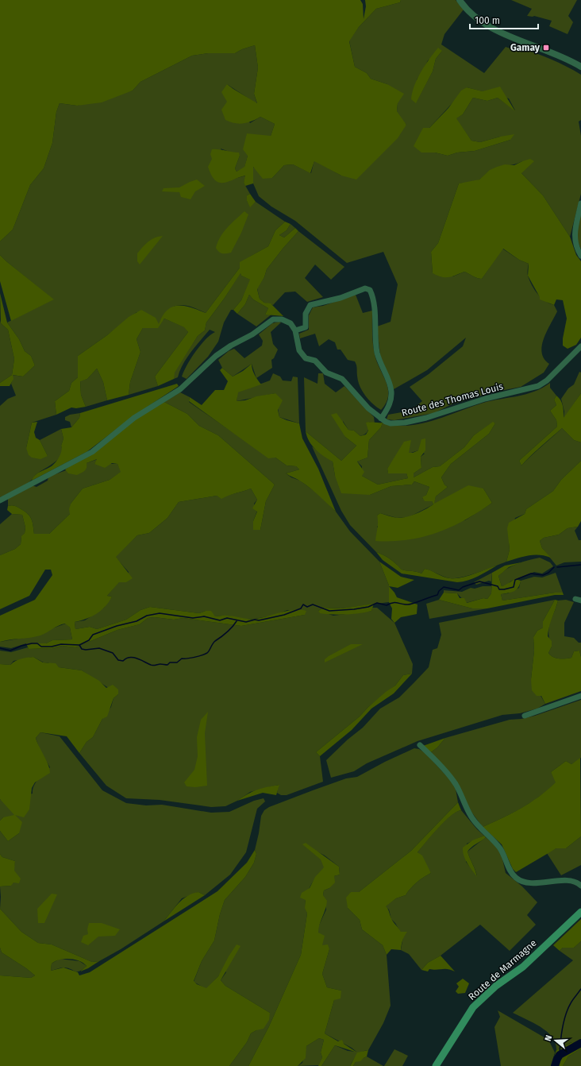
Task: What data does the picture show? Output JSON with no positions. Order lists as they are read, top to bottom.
{
  "streets": {
    "main road": ["Route de Marmagne"],
    "street": ["Route des Thomas Louis"]
  },
  "places": {
    "transit": ["Gamay"]
  },
  "scale_bar": "100 m",
  "north": "left"
}
